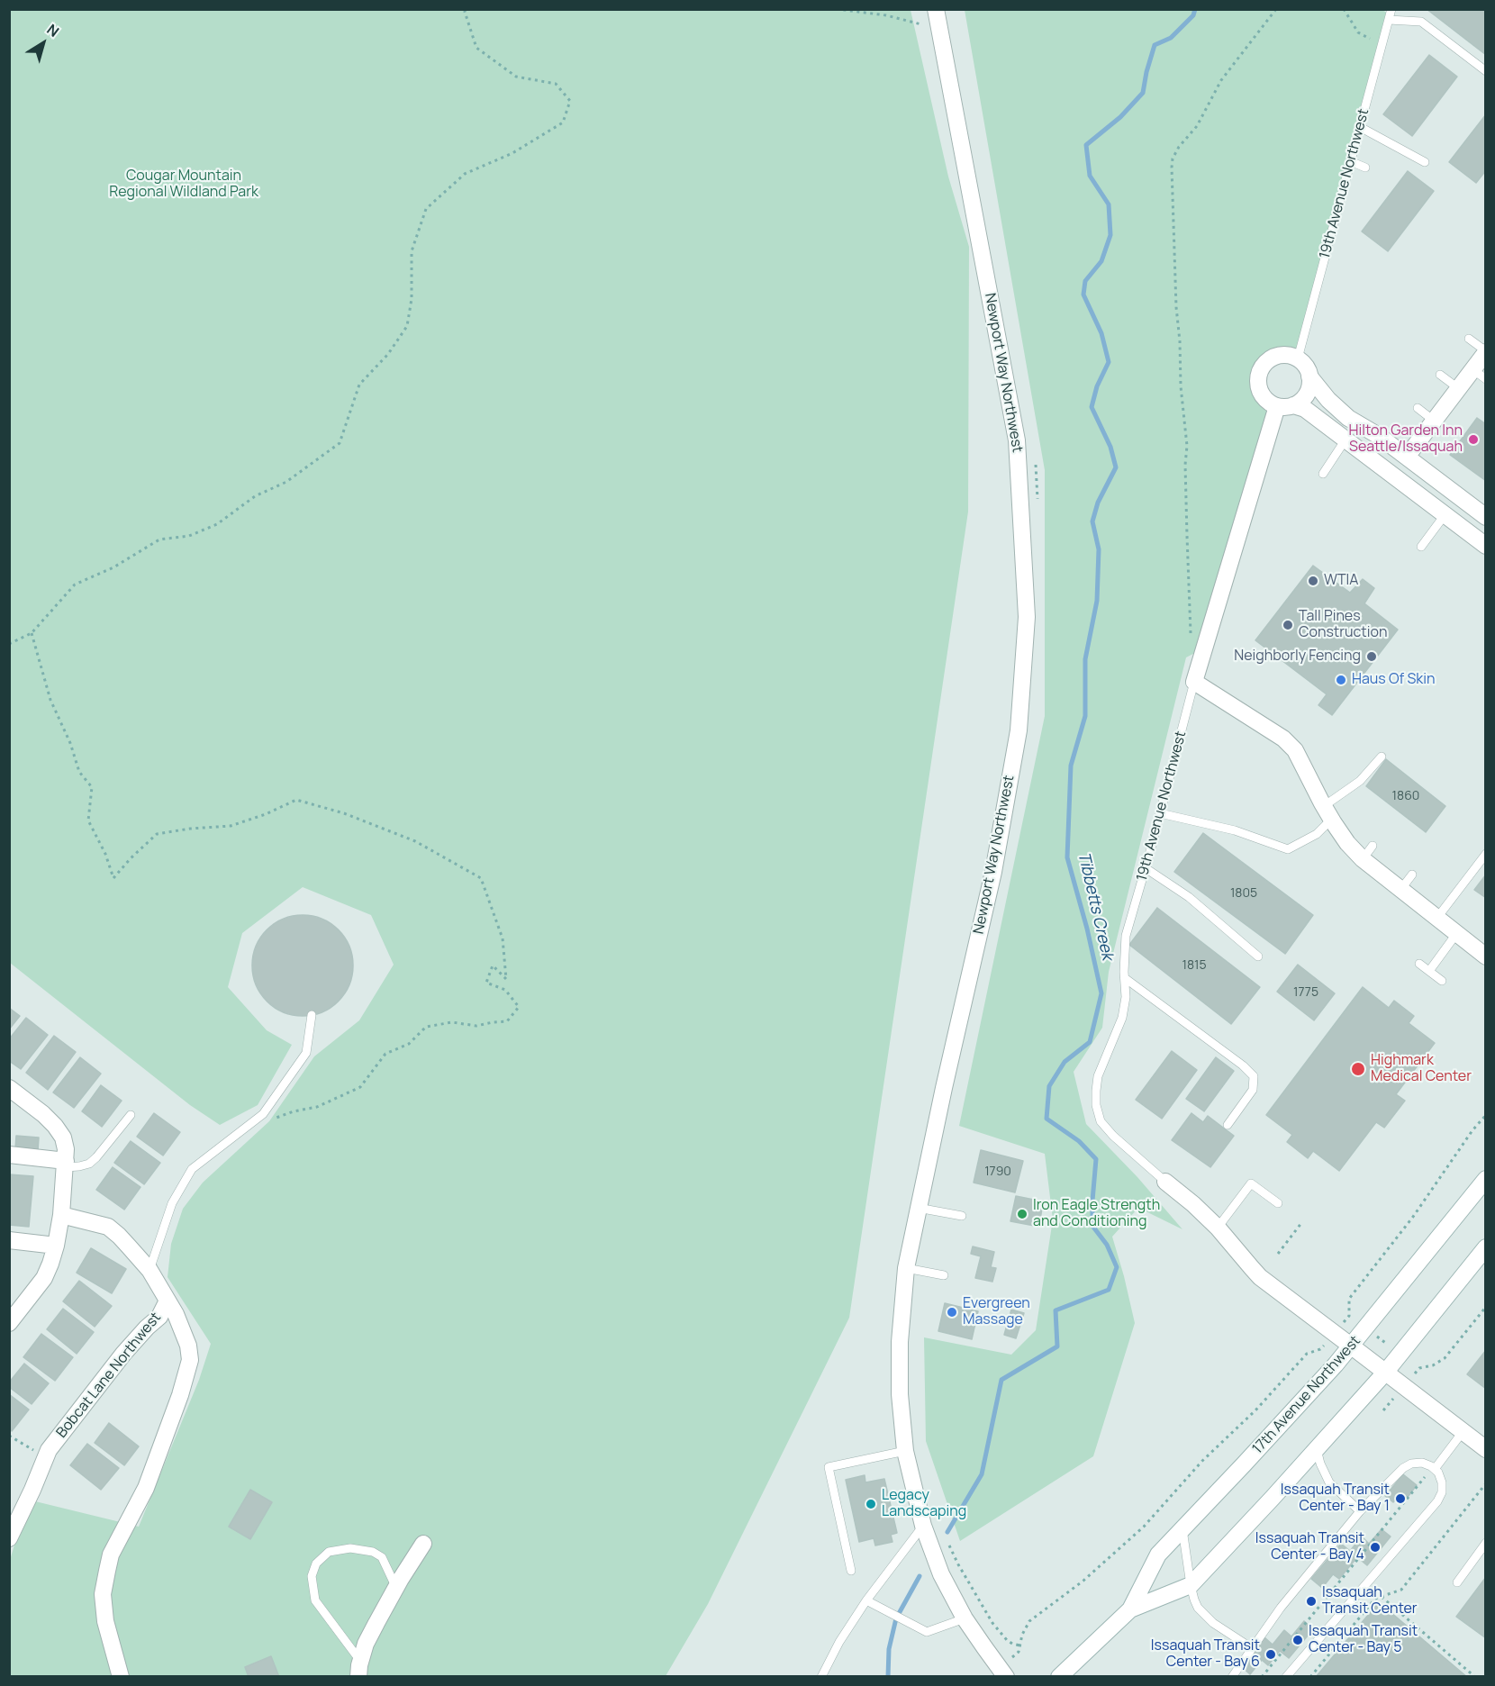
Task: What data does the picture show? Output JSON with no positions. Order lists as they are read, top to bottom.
{
  "streets": {
    "street": [
      "19th Avenue Northwest",
      "Newport Way Northwest",
      "Bobcat Lane Northwest",
      "17th Avenue Northwest"
    ]
  },
  "water": ["Tibbetts Creek"],
  "parks": ["Cougar Mountain Regional Wildland Park"],
  "places": [
    "Hilton Garden Inn Seattle/Issaquah",
    "WTIA",
    "Tall Pines Construction",
    "Neighborly Fencing",
    "Haus Of Skin",
    "Highmark Medical Center",
    "Iron Eagle Strength and Conditioning",
    "Evergreen Massage",
    "Issaquah Transit Center - Bay 1",
    "Legacy Landscaping",
    "Issaquah Transit Center - Bay 4",
    "Issaquah Transit Center",
    "Issaquah Transit Center - Bay 5",
    "Issaquah Transit Center - Bay 6"
  ],
  "house_numbers": [
    "1860",
    "1805",
    "1815",
    "1775",
    "1790"
  ],
  "north": "top right"
}
